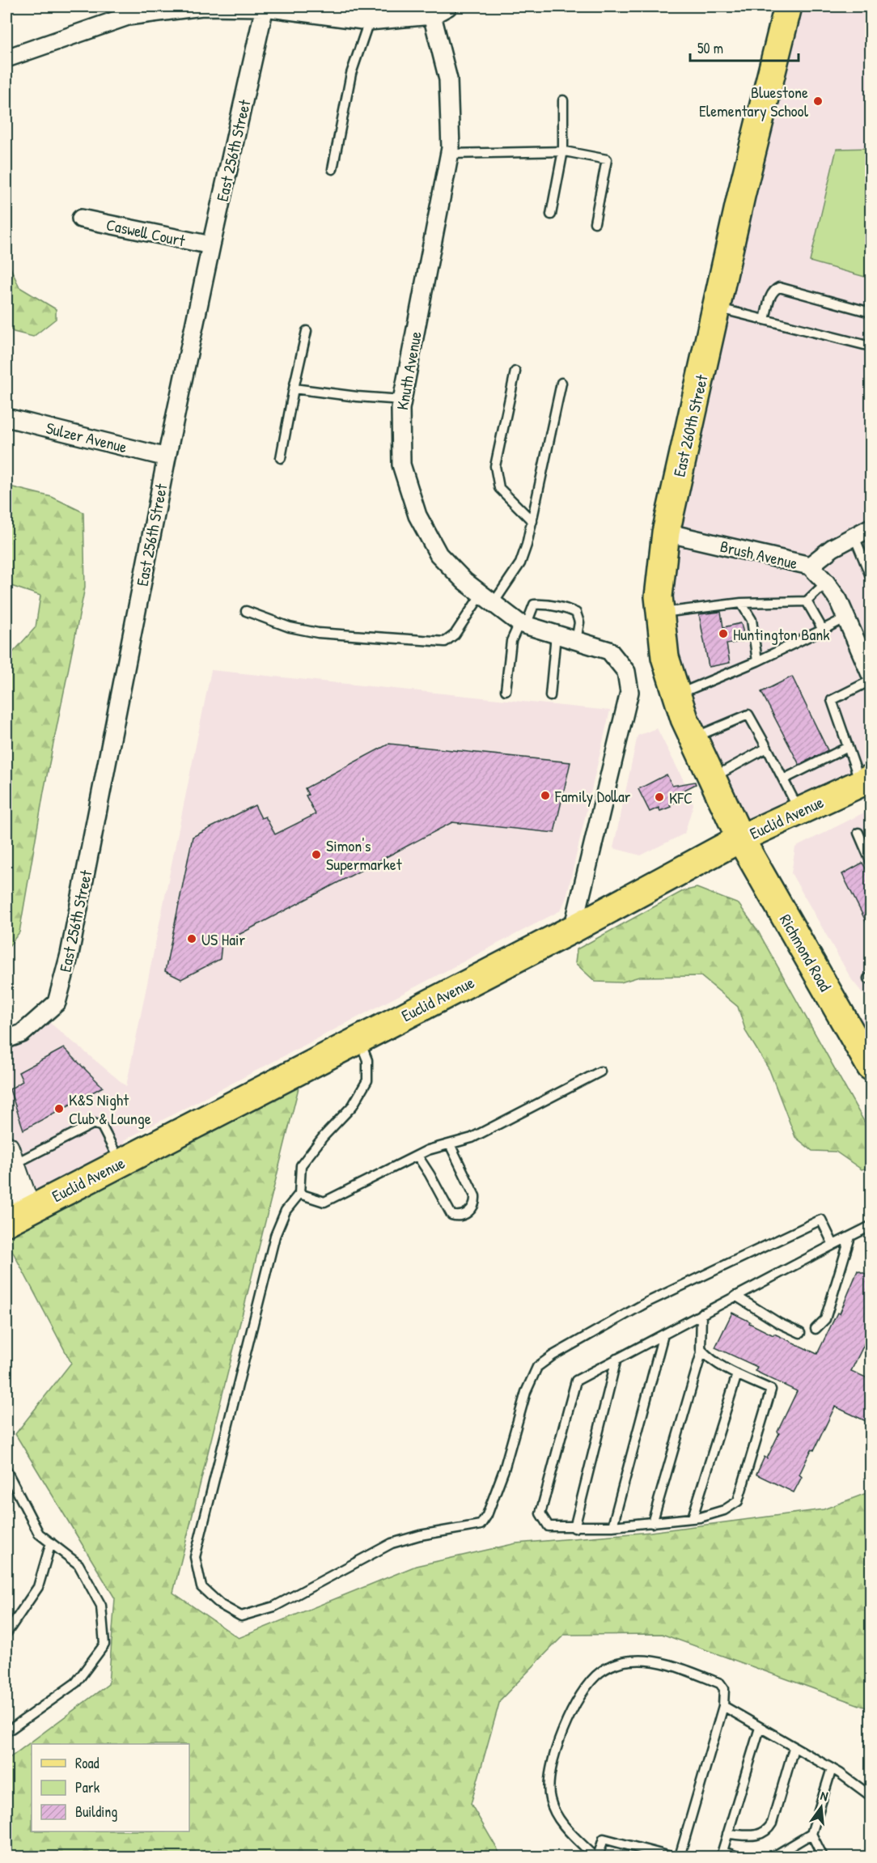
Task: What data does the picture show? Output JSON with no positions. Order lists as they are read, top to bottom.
{
  "streets": {
    "main road": ["East 260th Street", "Euclid Avenue", "Richmond Road"],
    "street": [
      "East 256th Street",
      "Caswell Court",
      "Knuth Avenue",
      "Sulzer Avenue",
      "Brush Avenue"
    ]
  },
  "crossings": [
    ["East 256th Street", "Caswell Court"],
    ["East 256th Street", "Sulzer Avenue"],
    ["Knuth Avenue", "Euclid Avenue"],
    ["East 260th Street", "Brush Avenue"],
    ["East 260th Street", "Euclid Avenue"],
    ["East 260th Street", "Richmond Road"],
    ["Euclid Avenue", "Richmond Road"]
  ],
  "places": [
    "Bluestone Elementary School",
    "Huntington Bank",
    "Family Dollar",
    "KFC",
    "Simon's Supermarket",
    "US Hair",
    "K&S Night Club & Lounge"
  ],
  "legend": ["Road", "Park", "Building"],
  "scale_bar": "50 m",
  "north": "top"
}
